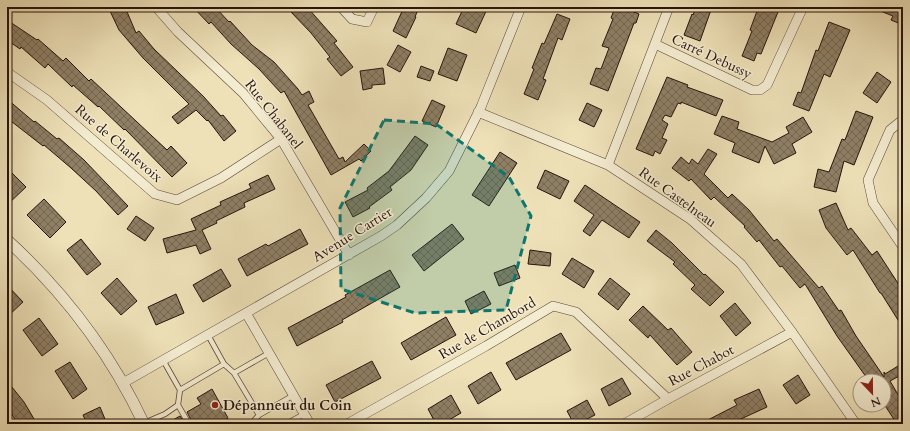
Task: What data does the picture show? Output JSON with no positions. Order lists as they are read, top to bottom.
{
  "streets": {
    "street": [
      "Carré Debussy",
      "Rue Chabanel",
      "Rue de Charlevoix",
      "Rue Castelneau",
      "Avenue Cartier",
      "Rue de Chambord",
      "Rue Chabot"
    ]
  },
  "crossings": [
    ["Carré Debussy", "Rue Castelneau"],
    ["Rue Chabanel", "Rue de Charlevoix"],
    ["Rue Chabanel", "Avenue Cartier"],
    ["Rue Castelneau", "Avenue Cartier"],
    ["Rue Castelneau", "Rue Chabot"],
    ["Rue de Chambord", "Rue Chabot"]
  ],
  "places": ["Dépanneur du Coin"],
  "north": "bottom"
}
